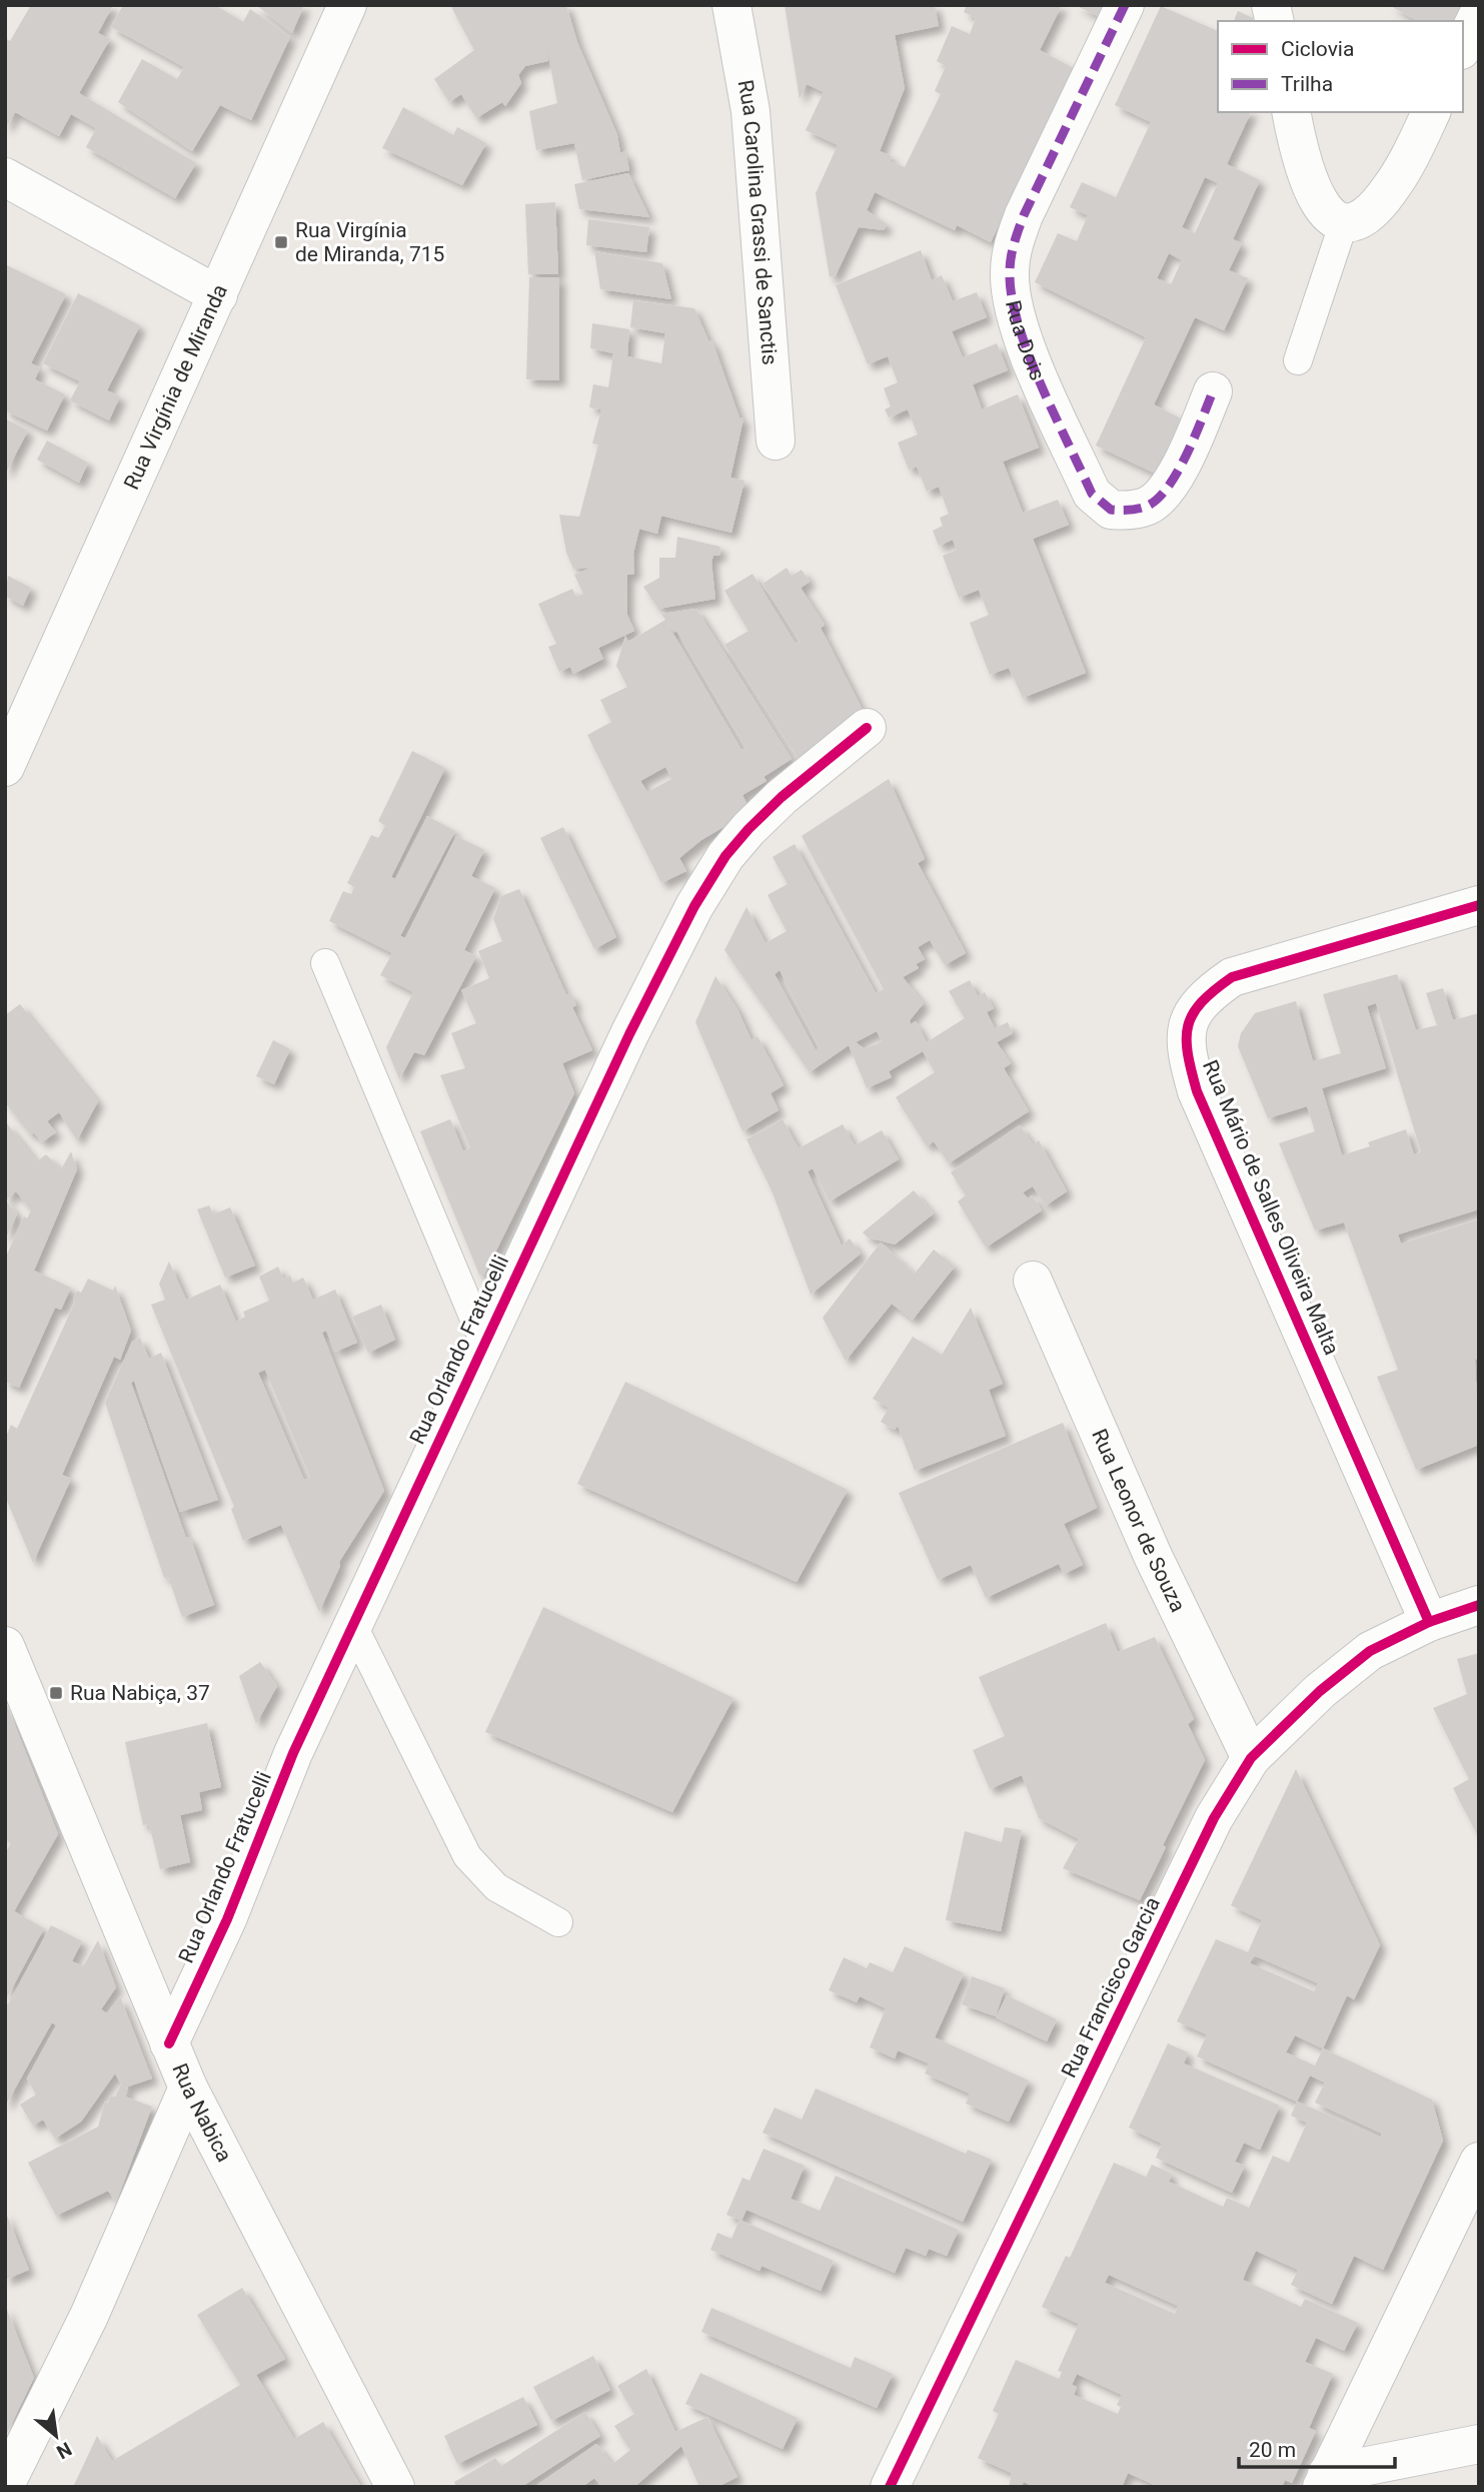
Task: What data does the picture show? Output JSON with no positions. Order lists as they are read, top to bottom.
{
  "streets": {
    "street": [
      "Rua Carolina Grassi de Sanctis",
      "Rua Dois",
      "Rua Virgínia de Miranda",
      "Rua Mário de Salles Oliveira Malta",
      "Rua Orlando Fratucelli",
      "Rua Leonor de Souza",
      "Rua Francisco Garcia",
      "Rua Nabica"
    ]
  },
  "crossings": [
    ["Rua Mário de Salles Oliveira Malta", "Rua Francisco Garcia"],
    ["Rua Orlando Fratucelli", "Rua Nabica"],
    ["Rua Leonor de Souza", "Rua Francisco Garcia"]
  ],
  "places": {
    "transit": ["Rua Virgínia de Miranda, 715", "Rua Nabiça, 37"]
  },
  "legend": ["Ciclovia", "Trilha"],
  "scale_bar": "20 m",
  "north": "bottom right"
}
